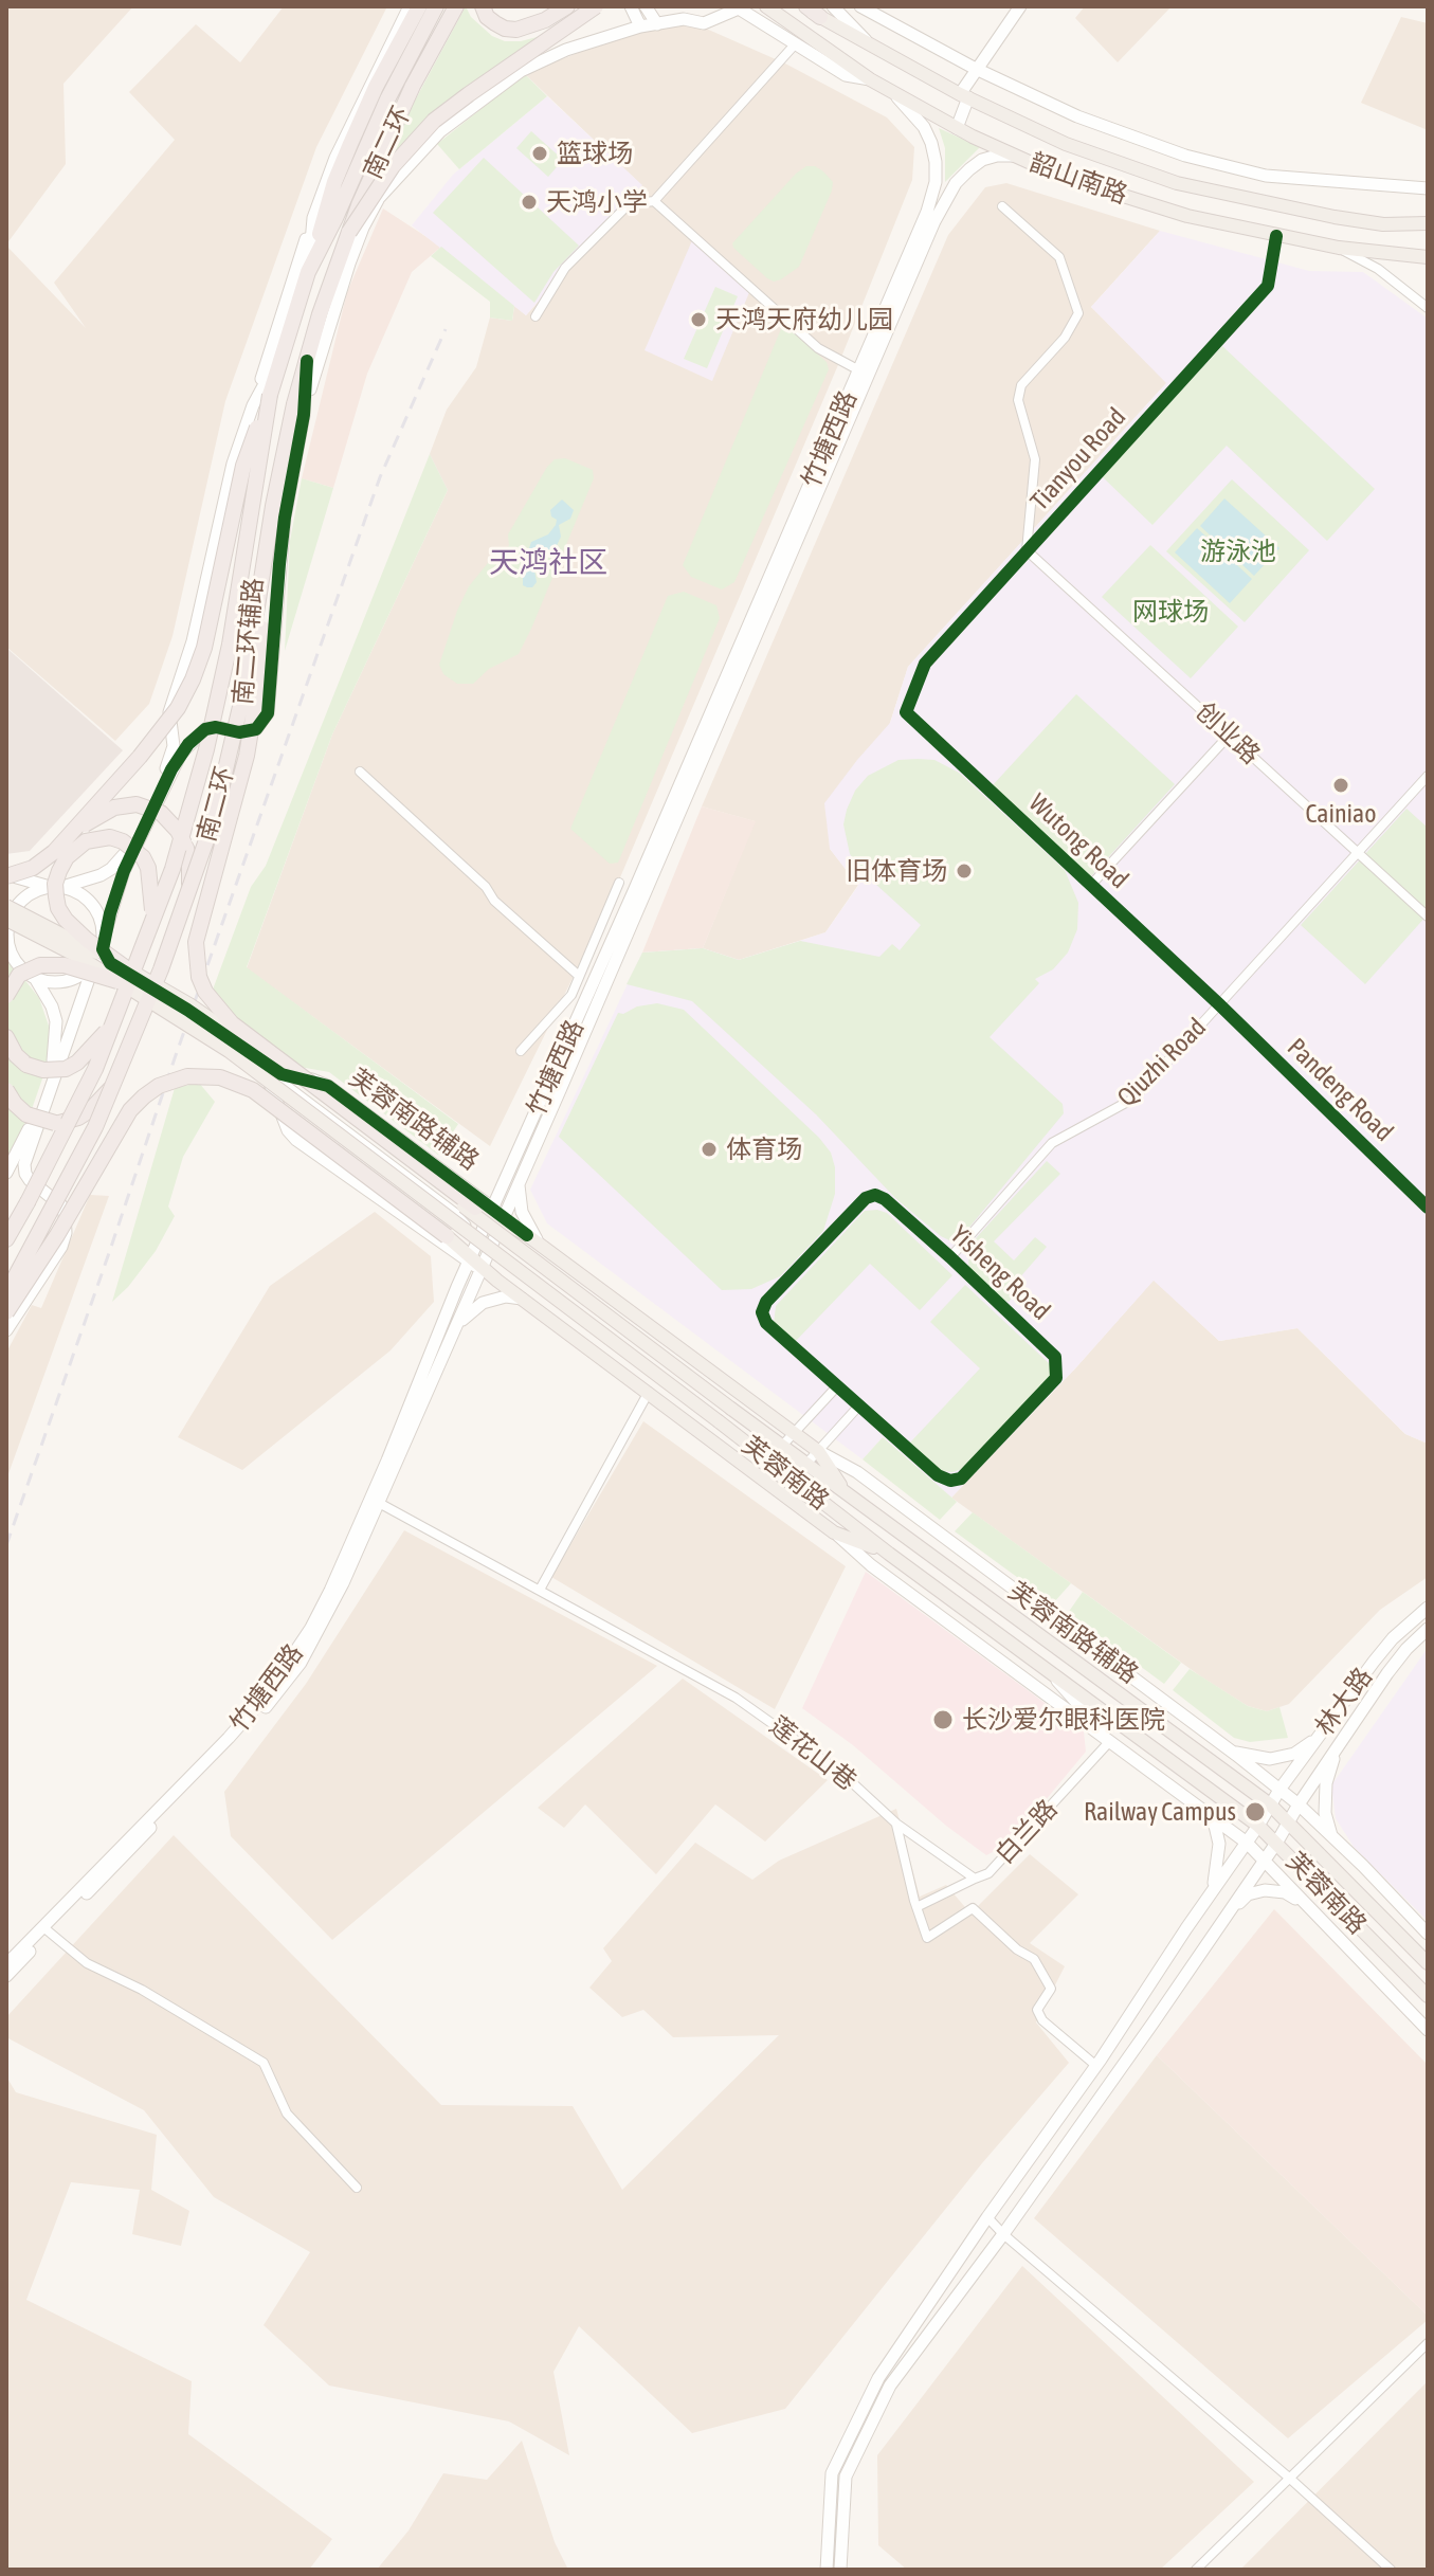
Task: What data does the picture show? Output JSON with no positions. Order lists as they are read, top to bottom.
{
  "streets": {
    "highway": ["南二环"],
    "main road": ["韶山南路", "芙蓉南路"],
    "street": [
      "竹塘西路",
      "Tianyou Road",
      "南二环辅路",
      "创业路",
      "Wutong Road",
      "Qiuzhi Road",
      "Pandeng Road",
      "芙蓉南路辅路",
      "Yisheng Road",
      "林大路",
      "莲花山巷",
      "白兰路"
    ]
  },
  "crossings": [
    ["南二环", "南二环辅路"],
    ["韶山南路", "竹塘西路"],
    ["韶山南路", "Tianyou Road"],
    ["竹塘西路", "芙蓉南路辅路"],
    ["竹塘西路", "莲花山巷"],
    ["Tianyou Road", "创业路"],
    ["Tianyou Road", "Wutong Road"],
    ["南二环辅路", "芙蓉南路辅路"],
    ["创业路", "Qiuzhi Road"],
    ["Wutong Road", "Qiuzhi Road"],
    ["Wutong Road", "Pandeng Road"],
    ["Qiuzhi Road", "Pandeng Road"],
    ["Qiuzhi Road", "Yisheng Road"],
    ["芙蓉南路辅路", "芙蓉南路"],
    ["芙蓉南路辅路", "林大路"],
    ["芙蓉南路", "林大路"],
    ["莲花山巷", "白兰路"]
  ],
  "districts": ["天鸿社区"],
  "parks": ["游泳池", "网球场"],
  "places": [
    "篮球场",
    "天鸿小学",
    "天鸿天府幼儿园",
    "Cainiao",
    "旧体育场",
    "体育场",
    "长沙爱尔眼科医院",
    "Railway Campus"
  ]
}
